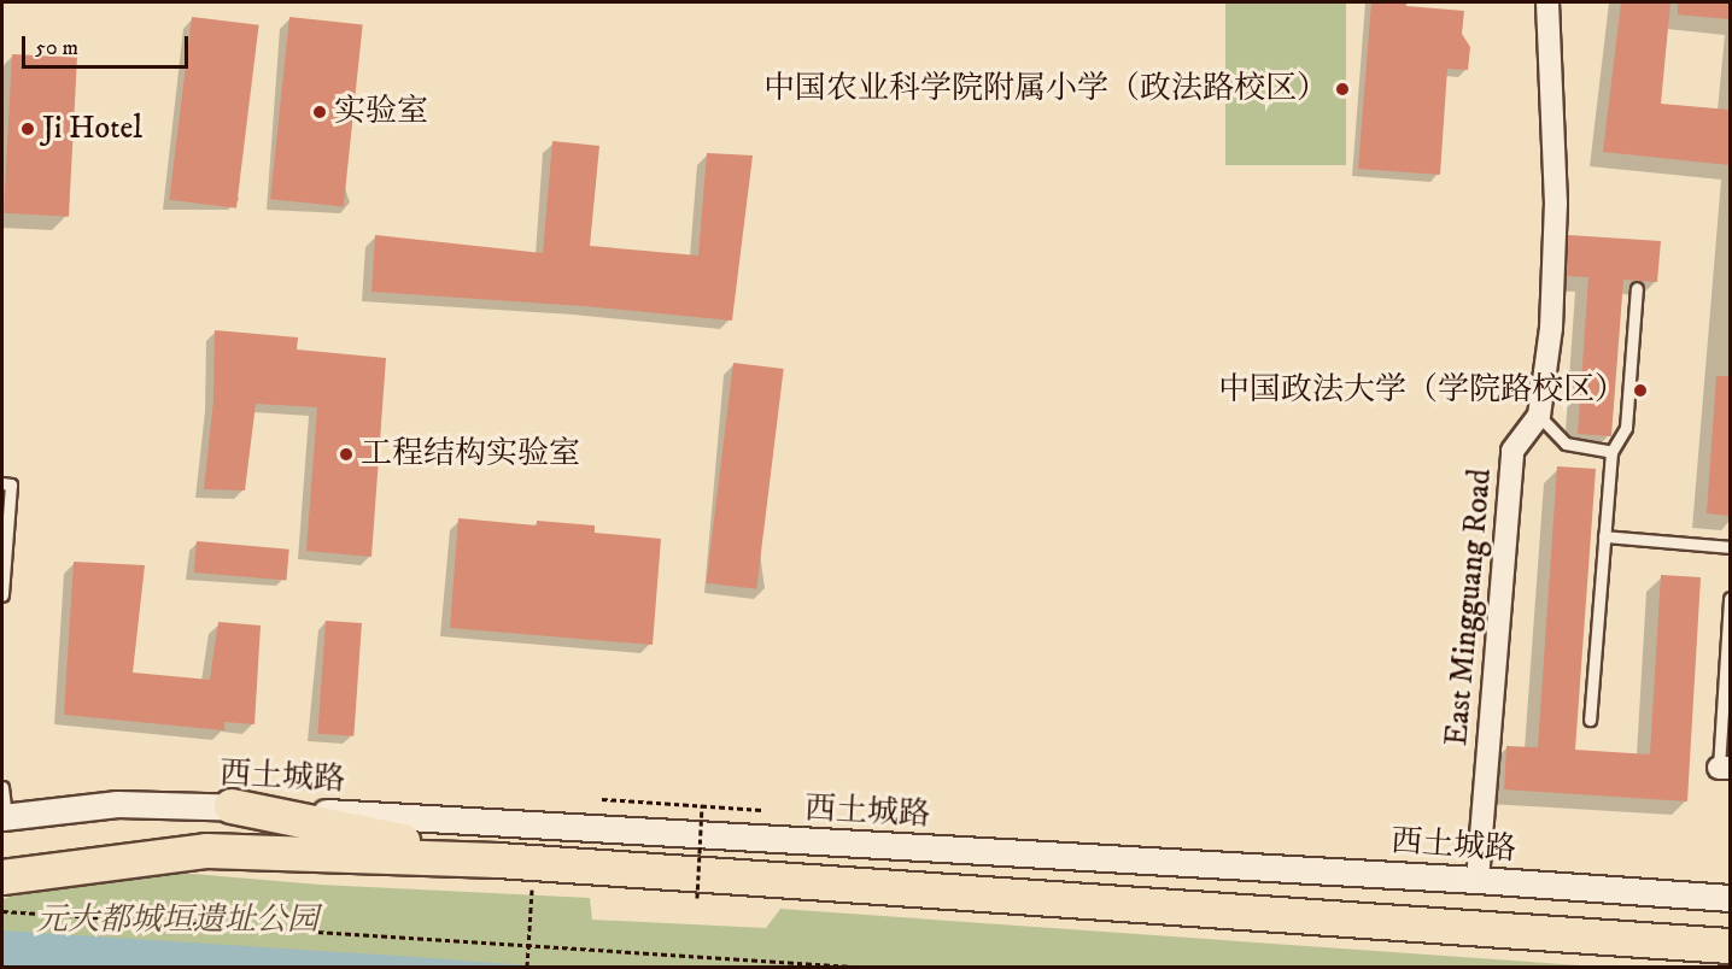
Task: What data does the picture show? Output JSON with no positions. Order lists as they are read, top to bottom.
{
  "streets": {
    "street": ["East Mingguang Road", "西土城路"]
  },
  "crossings": [
    ["East Mingguang Road", "西土城路"]
  ],
  "parks": ["元大都城垣遗址公园"],
  "places": [
    "中国农业科学院附属小学（政法路校区）",
    "实验室",
    "Ji Hotel",
    "中国政法大学（学院路校区）",
    "工程结构实验室"
  ],
  "scale_bar": "50 m"
}
